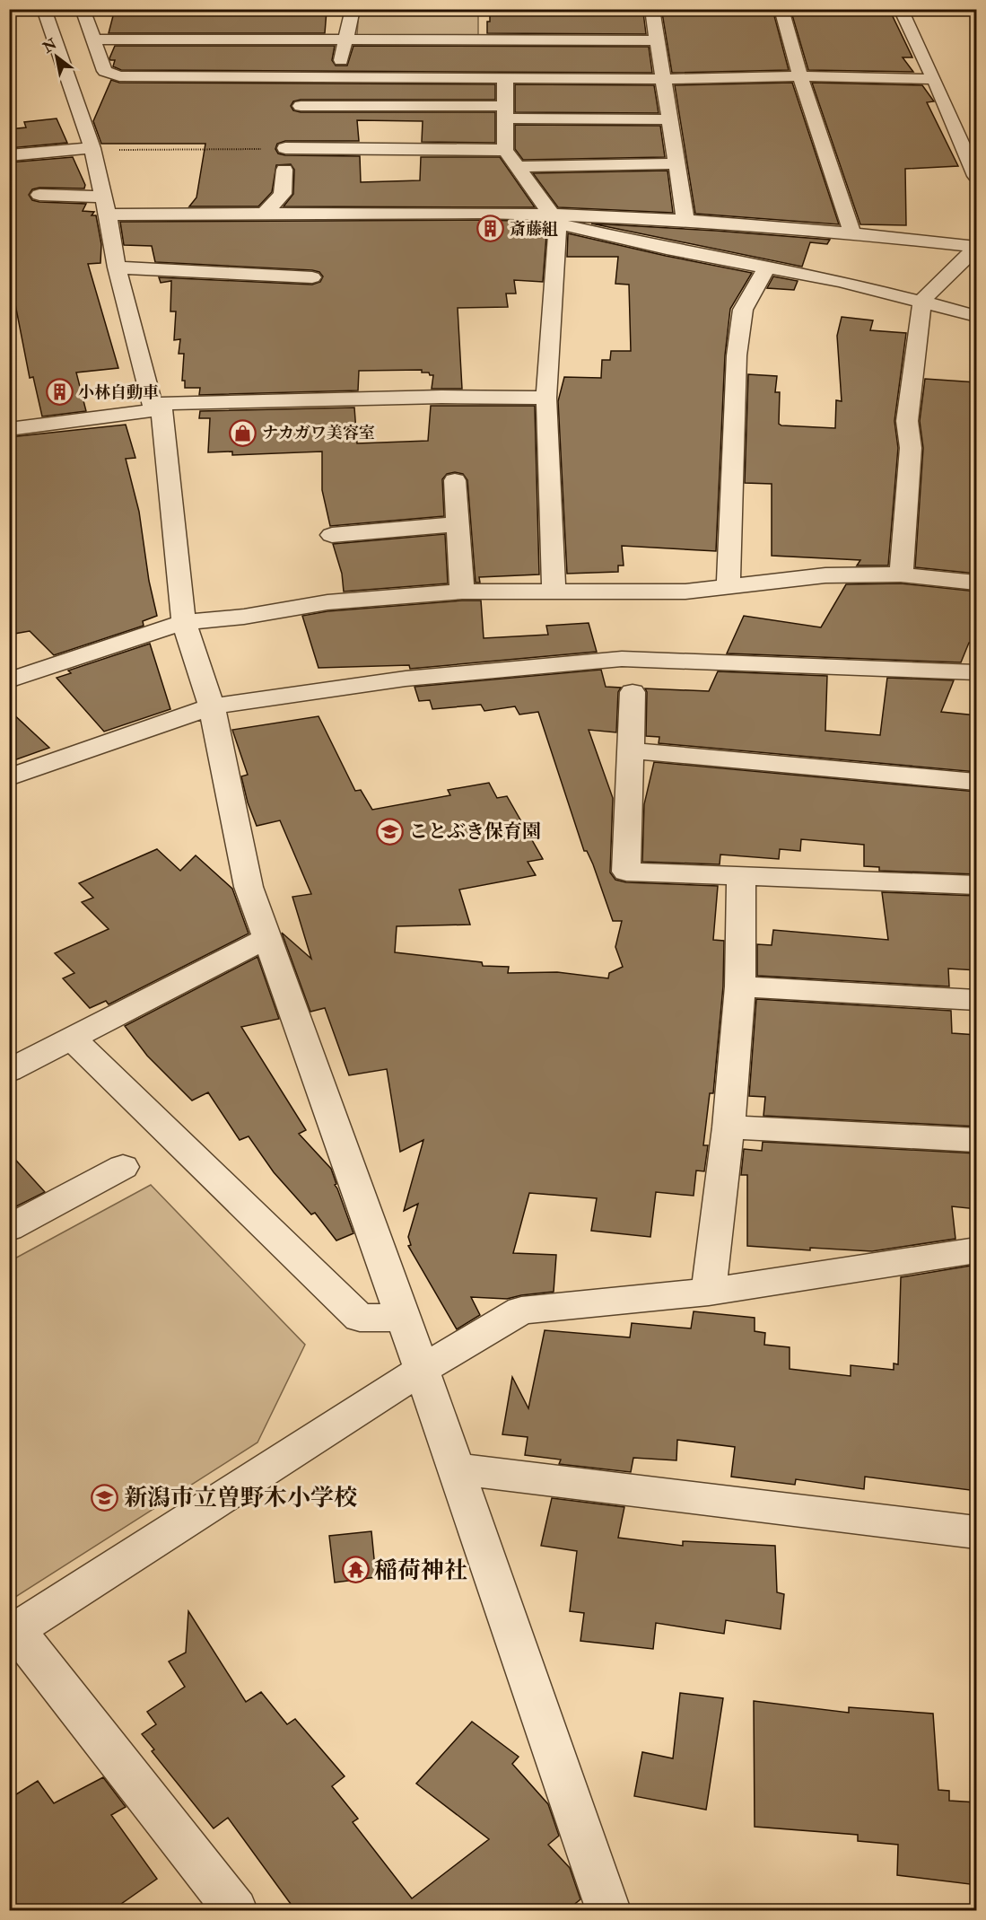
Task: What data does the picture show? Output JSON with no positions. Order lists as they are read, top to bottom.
{
  "places": {
    "building": ["斎藤組", "小林自動車"],
    "shop": ["ナカガワ美容室"],
    "school or university": ["ことぶき保育園", "新潟市立曽野木小学校"],
    "temple": ["稲荷神社"]
  },
  "north": "top left"
}
